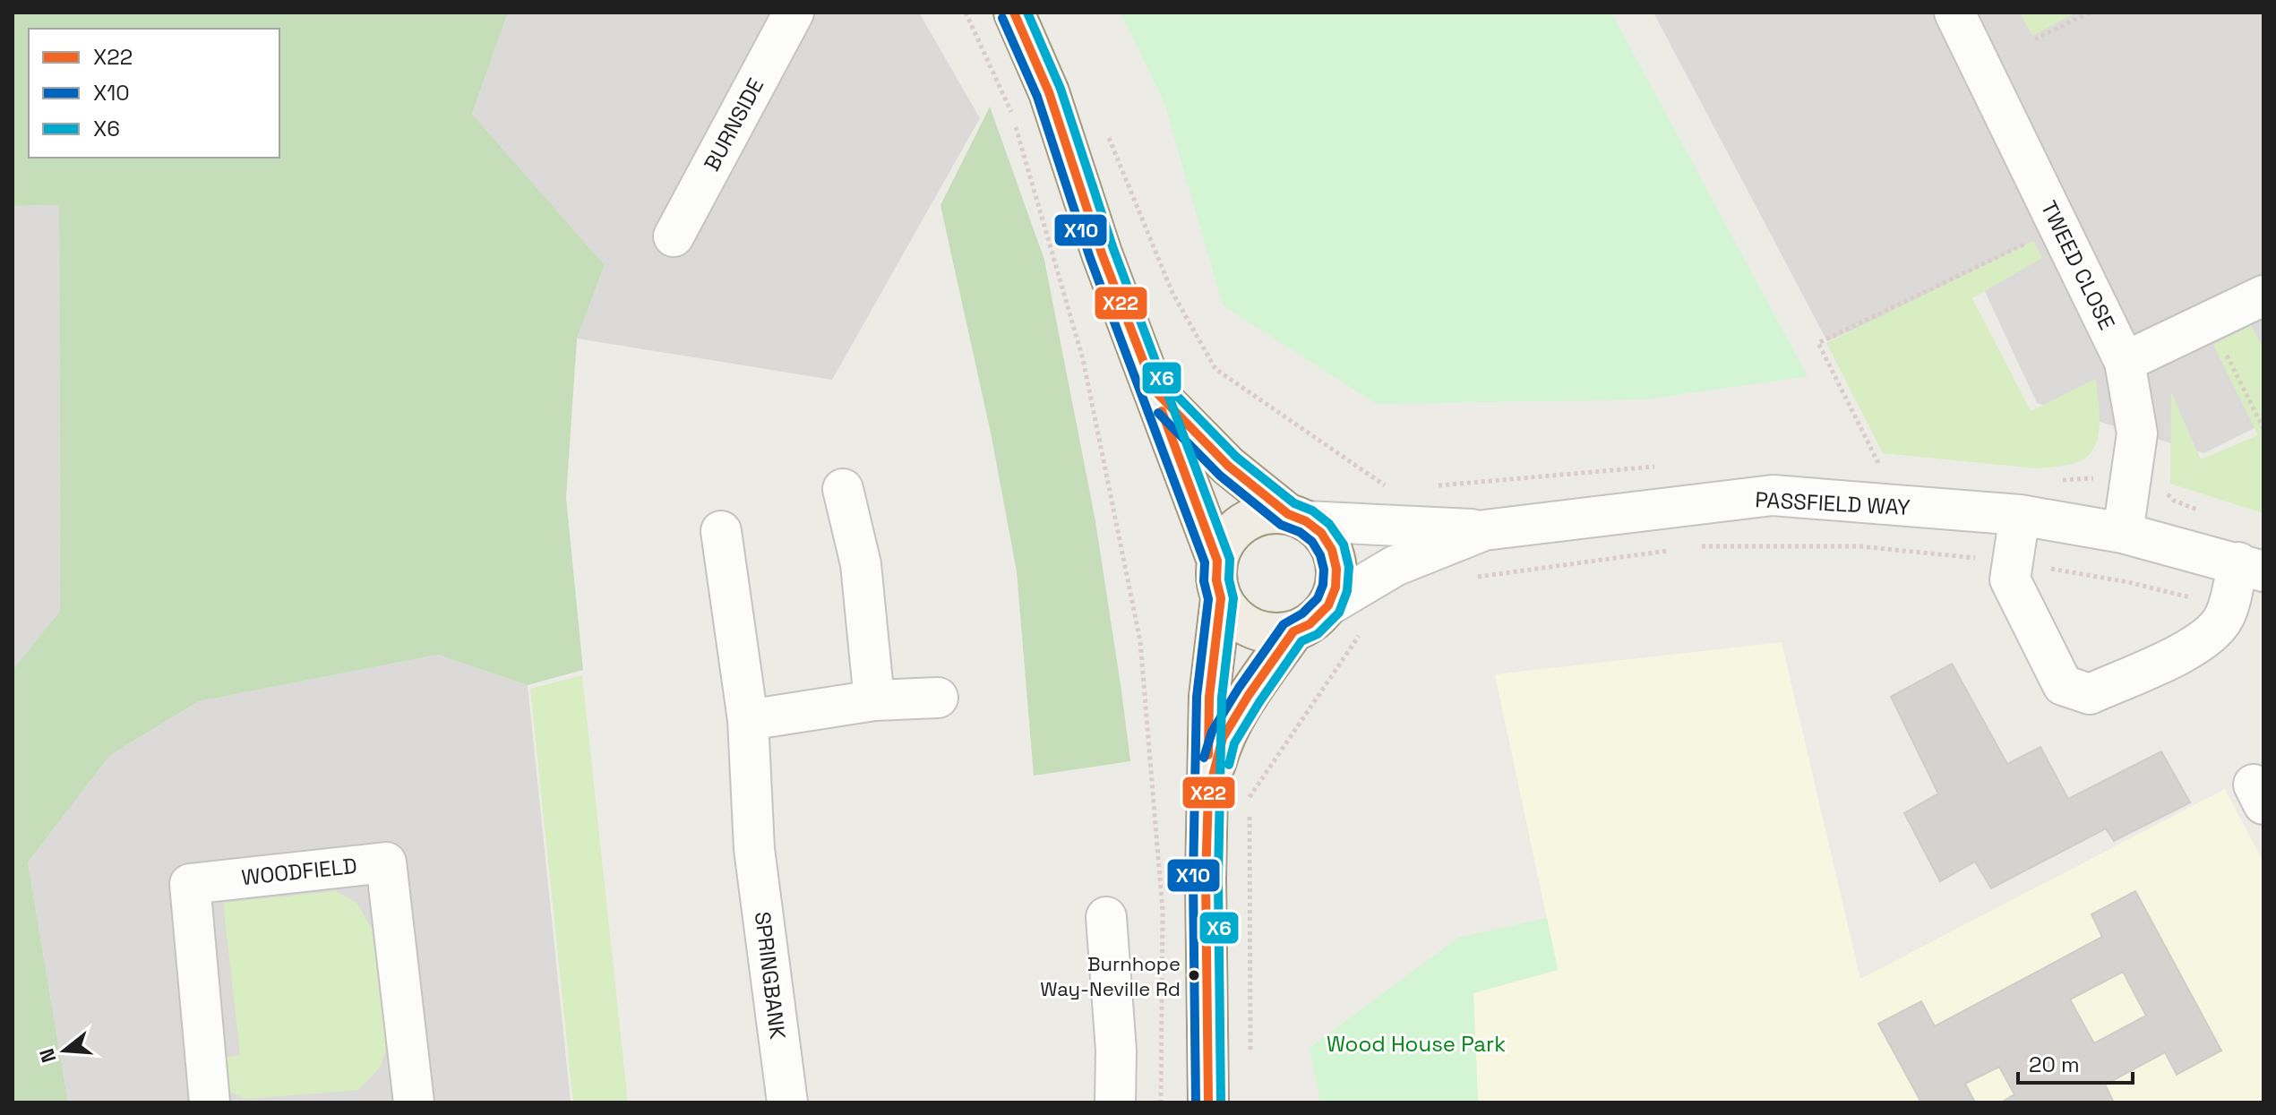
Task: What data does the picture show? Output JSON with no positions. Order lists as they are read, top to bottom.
{
  "streets": {
    "street": [
      "BURNSIDE",
      "TWEED CLOSE",
      "PASSFIELD WAY",
      "WOODFIELD",
      "SPRINGBANK"
    ]
  },
  "crossings": [
    ["TWEED CLOSE", "PASSFIELD WAY"]
  ],
  "parks": ["Wood House Park"],
  "places": ["Burnhope Way-Neville Rd"],
  "lines": ["transit line X22", "transit line X6", "transit line X10"],
  "legend": ["X22", "X10", "X6"],
  "scale_bar": "20 m",
  "north": "left"
}
